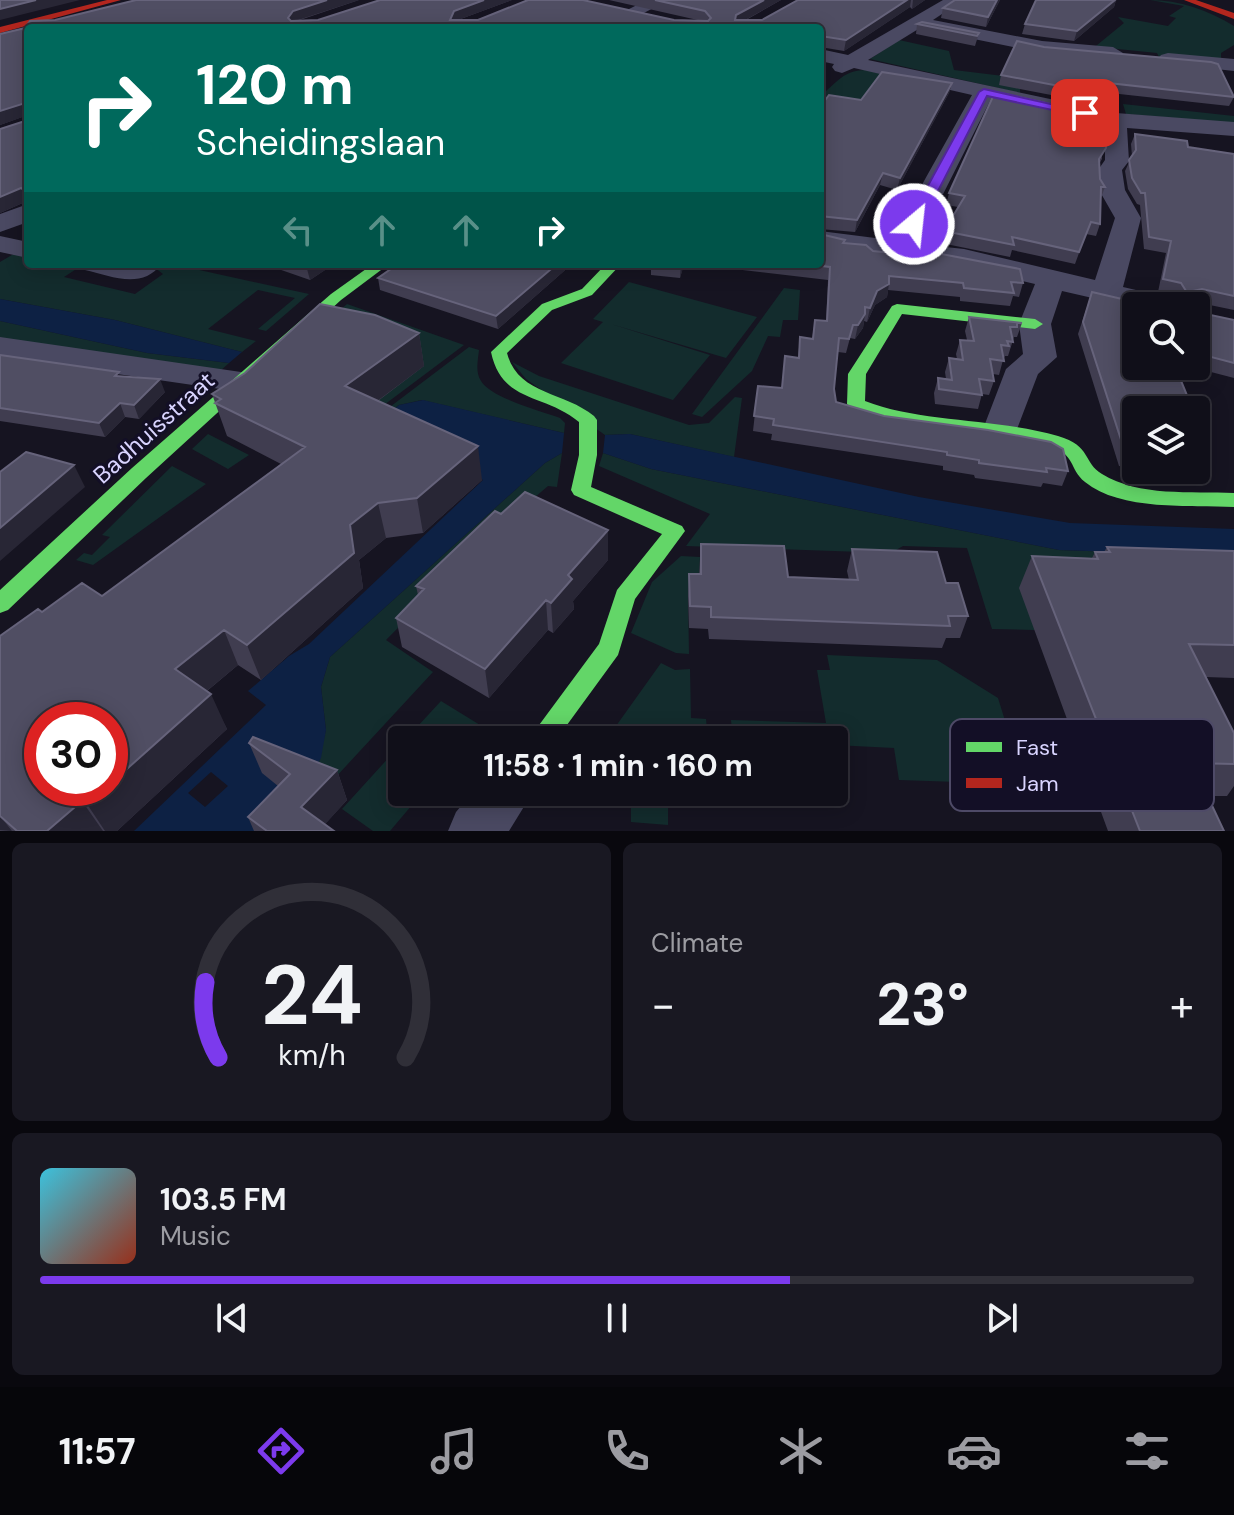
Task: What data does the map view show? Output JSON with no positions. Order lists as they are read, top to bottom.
{
  "streets": {
    "street": ["Badhuisstraat"]
  },
  "legend": ["Fast", "Jam"],
  "page": {
    "turn": ["120 m", "Scheidingslaan"],
    "limit": "30",
    "trip": "11:58 · 1 min · 160 m",
    "tile": "Climate",
    "heat": ["−", "23°", "+"],
    "song": ["103.5 FM", "Music"],
    "tabs": "11:57",
    "gauge": ["24", "km/h"]
  }
}
